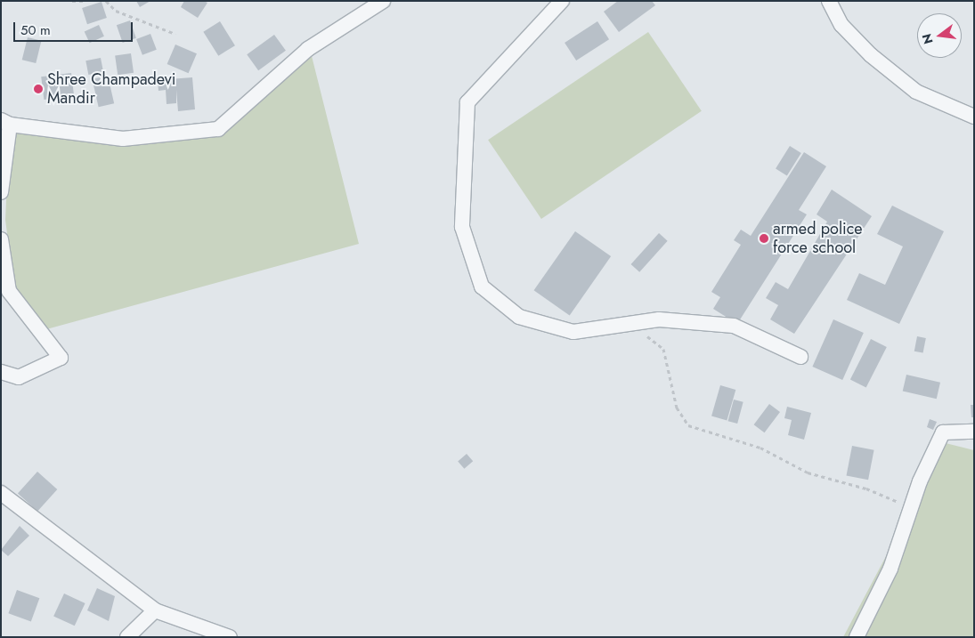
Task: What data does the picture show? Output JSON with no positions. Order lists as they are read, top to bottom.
{
  "places": ["Shree Champadevi Mandir", "armed police force school"],
  "scale_bar": "50 m",
  "north": "left"
}
